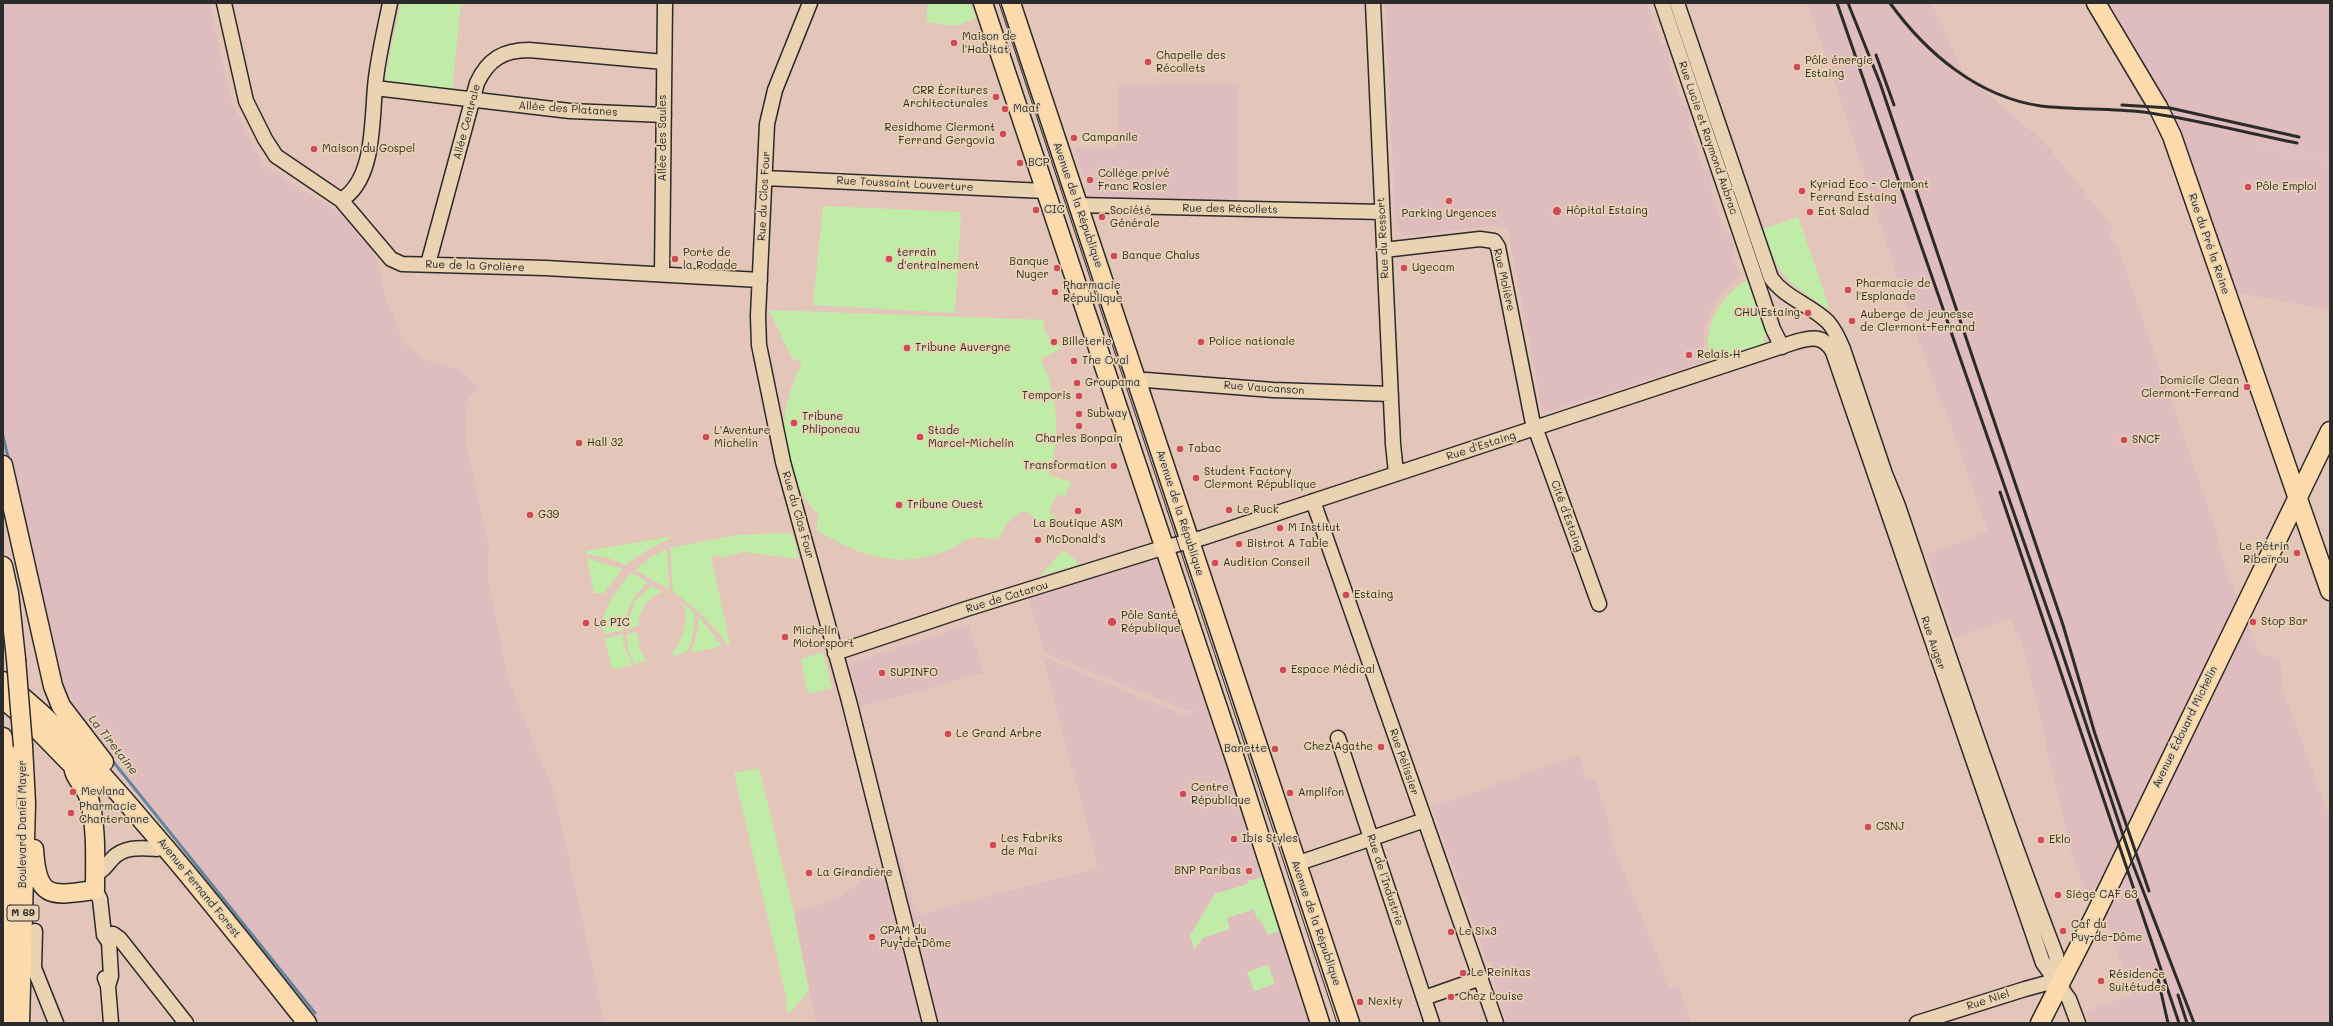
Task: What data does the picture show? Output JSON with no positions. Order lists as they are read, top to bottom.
{
  "streets": {
    "main road": [
      "Avenue de la République",
      "Rue du Pré la Reine",
      "Avenue Édouard Michelin",
      "Boulevard Daniel Mayer",
      "Avenue Fernand Forest",
      "M 69"
    ],
    "street": [
      "Allée des Platanes",
      "Allée Centrale",
      "Allée des Saules",
      "Rue Lucie et Raymond Aubrac",
      "Rue Toussaint Louverture",
      "Rue du Clos Four",
      "Rue des Récollets",
      "Rue du Ressort",
      "Rue de la Grolière",
      "Rue Molière",
      "Rue Vaucanson",
      "Rue d'Estaing",
      "Cité d'Estaing",
      "Rue de Catarou",
      "Rue Auger",
      "Rue Pélissier",
      "Rue de l'Industrie",
      "Rue Niel"
    ]
  },
  "crossings": [
    ["Allée des Platanes", "Allée Centrale"],
    ["Allée des Platanes", "Allée des Saules"],
    ["Allée Centrale", "Allée des Saules"],
    ["Allée Centrale", "Rue de la Grolière"],
    ["Allée des Saules", "Rue de la Grolière"],
    ["Rue Lucie et Raymond Aubrac", "Rue d'Estaing"],
    ["Rue Lucie et Raymond Aubrac", "Rue Auger"],
    ["Rue Toussaint Louverture", "Rue du Clos Four"],
    ["Rue Toussaint Louverture", "Avenue de la République"],
    ["Rue du Clos Four", "Rue de la Grolière"],
    ["Rue du Clos Four", "Rue de Catarou"],
    ["Avenue de la République", "Rue des Récollets"],
    ["Avenue de la République", "Rue Vaucanson"],
    ["Avenue de la République", "Rue d'Estaing"],
    ["Avenue de la République", "Rue de Catarou"],
    ["Rue des Récollets", "Rue du Ressort"],
    ["Rue du Ressort", "Rue Molière"],
    ["Rue du Ressort", "Rue Vaucanson"],
    ["Rue du Ressort", "Rue d'Estaing"],
    ["Rue du Pré la Reine", "Avenue Édouard Michelin"],
    ["Rue Molière", "Rue d'Estaing"],
    ["Rue Molière", "Cité d'Estaing"],
    ["Rue d'Estaing", "Cité d'Estaing"],
    ["Rue d'Estaing", "Rue de Catarou"],
    ["Rue d'Estaing", "Rue Auger"],
    ["Rue d'Estaing", "Rue Pélissier"],
    ["Rue Auger", "Avenue Édouard Michelin"],
    ["Rue Auger", "Rue Niel"],
    ["Avenue Édouard Michelin", "Rue Niel"]
  ],
  "water": ["La Tiretaine"],
  "places": [
    "Maison de l'Habitat",
    "Chapelle des Récollets",
    "Pôle énergie Estaing",
    "CRR Écritures Architecturales",
    "Maaf",
    "Residhome Clermont Ferrand Gergovia",
    "Campanile",
    "Maison du Gospel",
    "BCP",
    "Collège privé Franc Rosier",
    "Pôle Emploi",
    "Kyriad Eco - Clermont Ferrand Estaing",
    "Parking Urgences",
    "CIC",
    "Hôpital Estaing",
    "Eat Salad",
    "Société Générale",
    "Banque Chalus",
    "Porte de la Rodade",
    "terrain d'entrainement",
    "Banque Nuger",
    "Ugecam",
    "Pharmacie de l'Esplanade",
    "Pharmacie République",
    "CHU Estaing",
    "Auberge de jeunesse de Clermont-Ferrand",
    "Billeterie",
    "Police nationale",
    "Tribune Auvergne",
    "Relais H",
    "The Oval",
    "Groupama",
    "Domicile Clean Clermont-Ferrand",
    "Temporis",
    "Subway",
    "Tribune Phliponeau",
    "Charles Bonpain",
    "L'Aventure Michelin",
    "Stade Marcel-Michelin",
    "SNCF",
    "Hall 32",
    "Tabac",
    "Transformation",
    "Student Factory Clermont République",
    "Tribune Ouest",
    "Le Ruck",
    "La Boutique ASM",
    "G39",
    "M Institut",
    "McDonald's",
    "Bistrot A Table",
    "Le Pétrin Ribeïrou",
    "Audition Conseil",
    "Estaing",
    "Pôle Santé République",
    "Stop Bar",
    "Le PIC",
    "Michelin Motorsport",
    "Espace Médical",
    "SUPINFO",
    "Le Grand Arbre",
    "Chez Agathe",
    "Banette",
    "Mevlana",
    "Amplifon",
    "Centre République",
    "Pharmacie Chanteranne",
    "CSNJ",
    "Ibis Styles",
    "Eklo",
    "Les Fabriks de Mai",
    "BNP Paribas",
    "La Girandière",
    "Siège CAF 63",
    "Caf du Puy-de-Dôme",
    "Le Six3",
    "CPAM du Puy-de-Dôme",
    "Le Reinitas",
    "Résidence Suitétudes",
    "Chez Louise",
    "Nexity"
  ]
}
